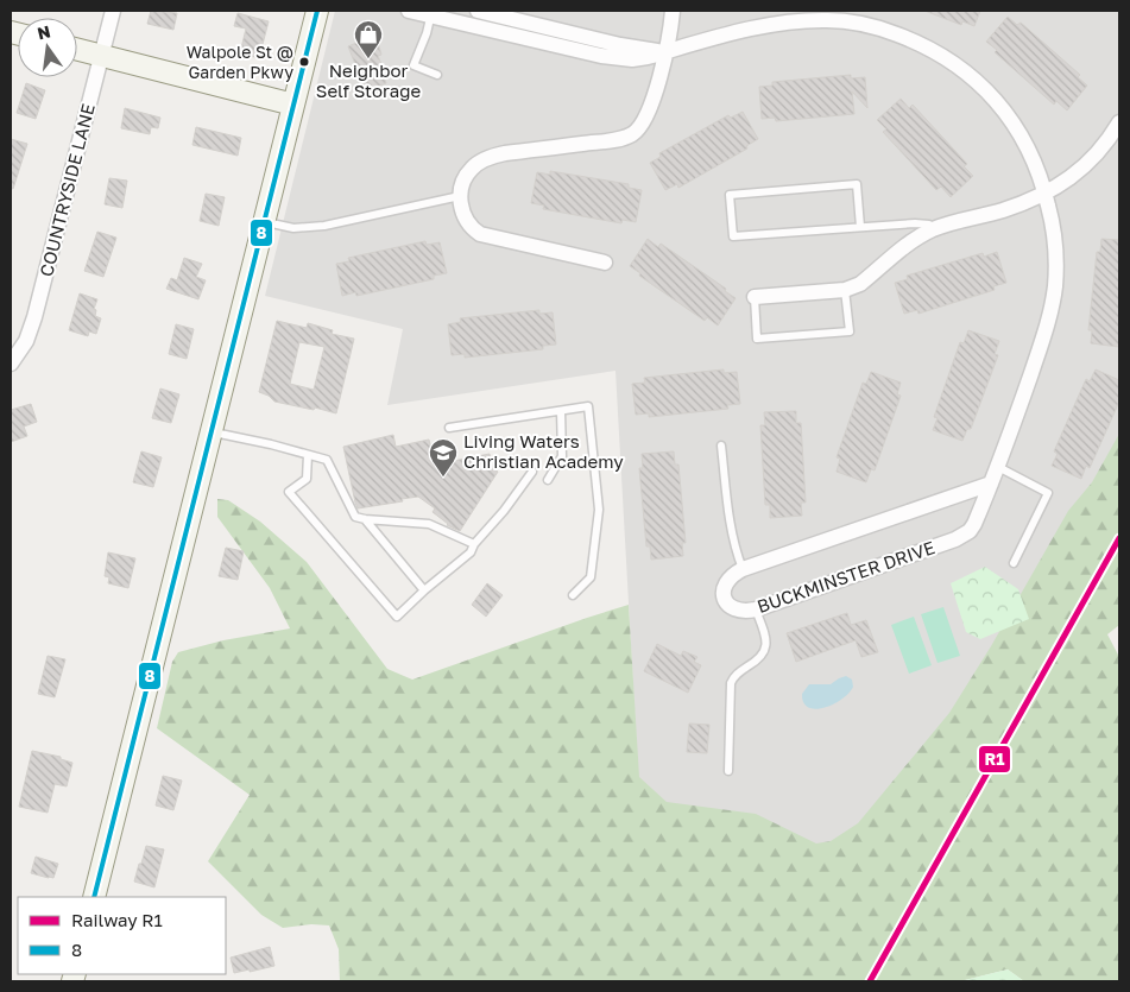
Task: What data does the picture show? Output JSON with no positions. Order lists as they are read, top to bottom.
{
  "streets": {
    "street": ["COUNTRYSIDE LANE", "BUCKMINSTER DRIVE"]
  },
  "places": {
    "shop": ["Neighbor Self Storage"],
    "other": ["Walpole St @ Garden Pkwy"],
    "school or university": ["Living Waters Christian Academy"]
  },
  "lines": ["transit line 8", "rail line R1"],
  "legend": ["Railway R1", "8"],
  "north": "top"
}
